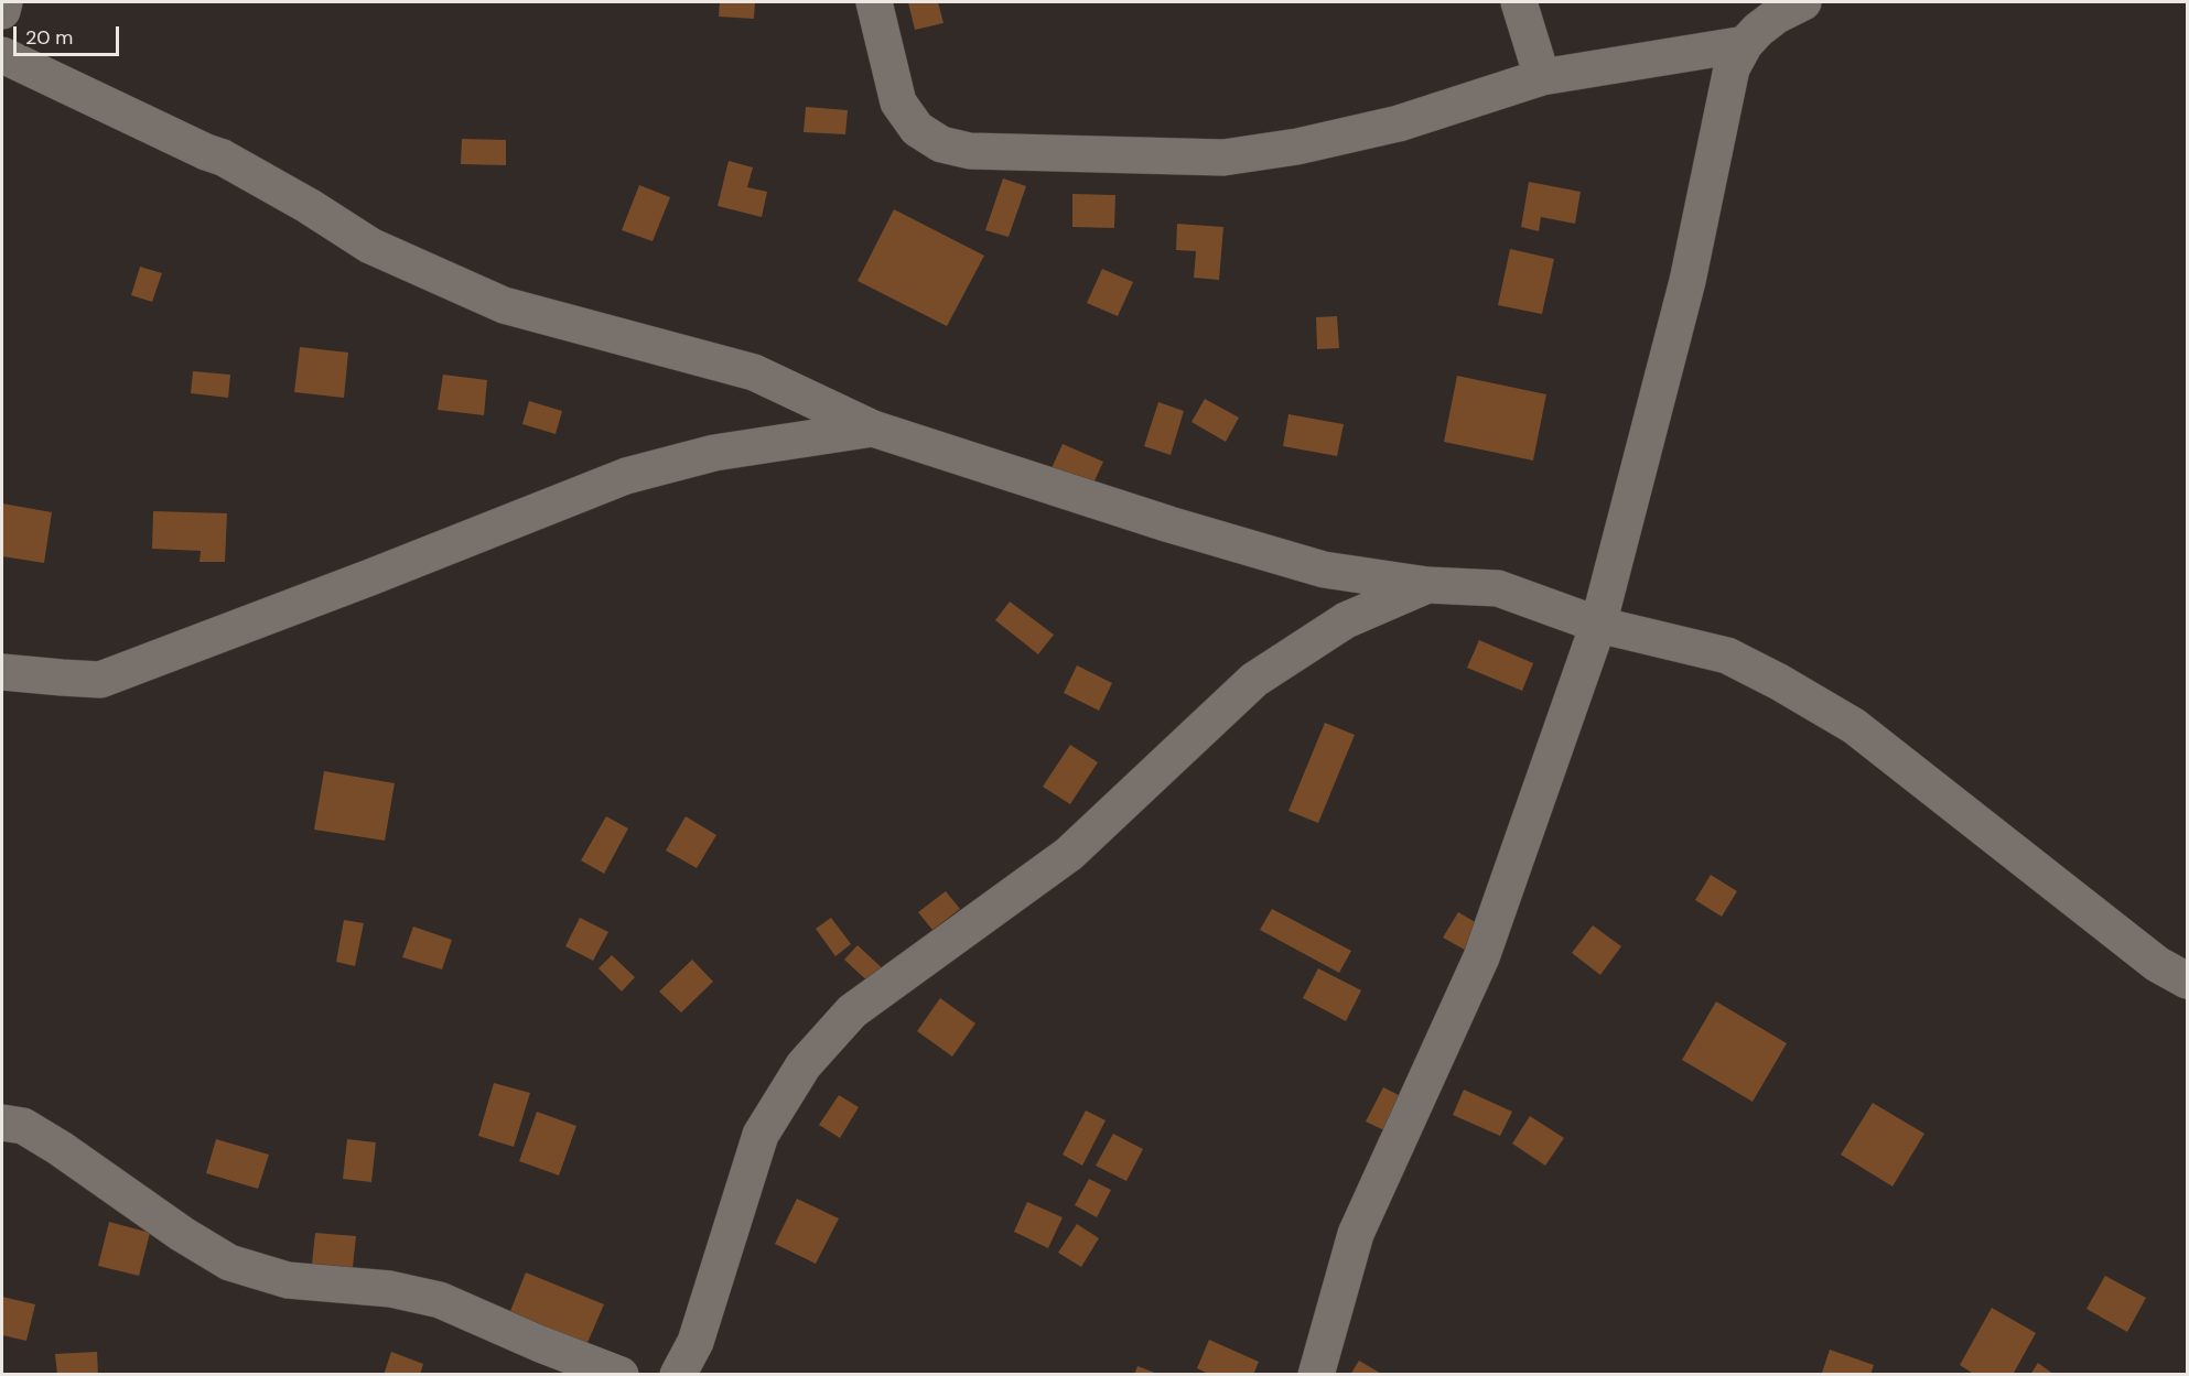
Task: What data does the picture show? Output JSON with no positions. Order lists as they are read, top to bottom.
{
  "scale_bar": "20 m"
}
